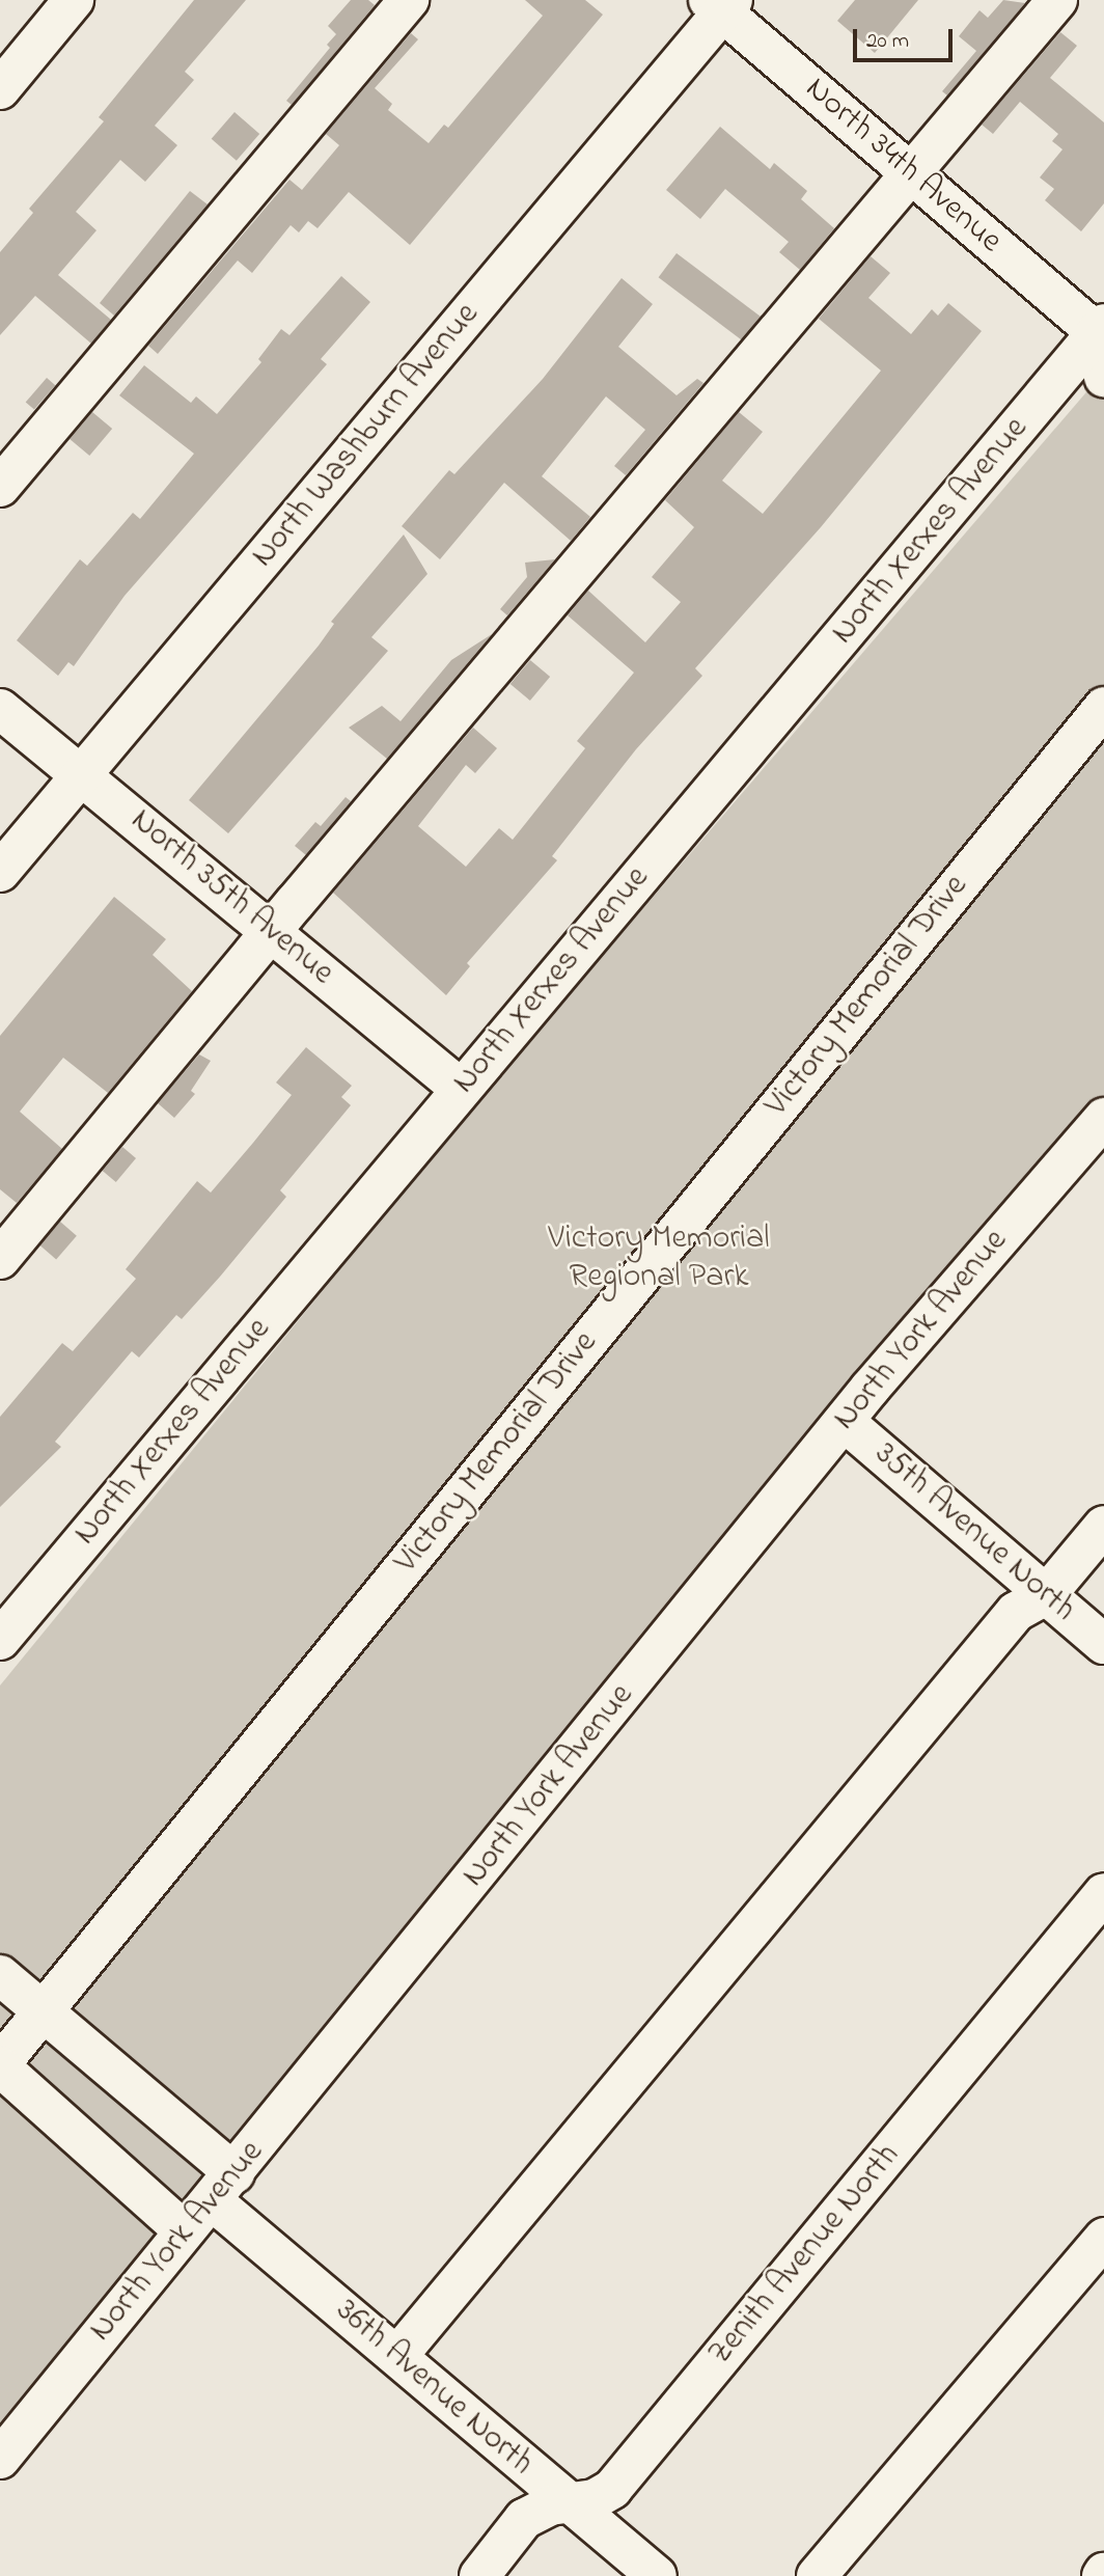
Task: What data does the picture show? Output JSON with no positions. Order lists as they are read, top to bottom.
{
  "streets": {
    "street": [
      "North 34th Avenue",
      "North Washburn Avenue",
      "North Xerxes Avenue",
      "North 35th Avenue",
      "Victory Memorial Drive",
      "North York Avenue",
      "35th Avenue North",
      "Zenith Avenue North",
      "36th Avenue North"
    ]
  },
  "crossings": [
    ["North 34th Avenue", "North Washburn Avenue"],
    ["North 34th Avenue", "North Xerxes Avenue"],
    ["North Washburn Avenue", "North 35th Avenue"],
    ["North Xerxes Avenue", "North 35th Avenue"],
    ["Victory Memorial Drive", "36th Avenue North"],
    ["North York Avenue", "35th Avenue North"],
    ["North York Avenue", "36th Avenue North"],
    ["Zenith Avenue North", "36th Avenue North"]
  ],
  "parks": ["Victory Memorial Regional Park"],
  "scale_bar": "20 m"
}
